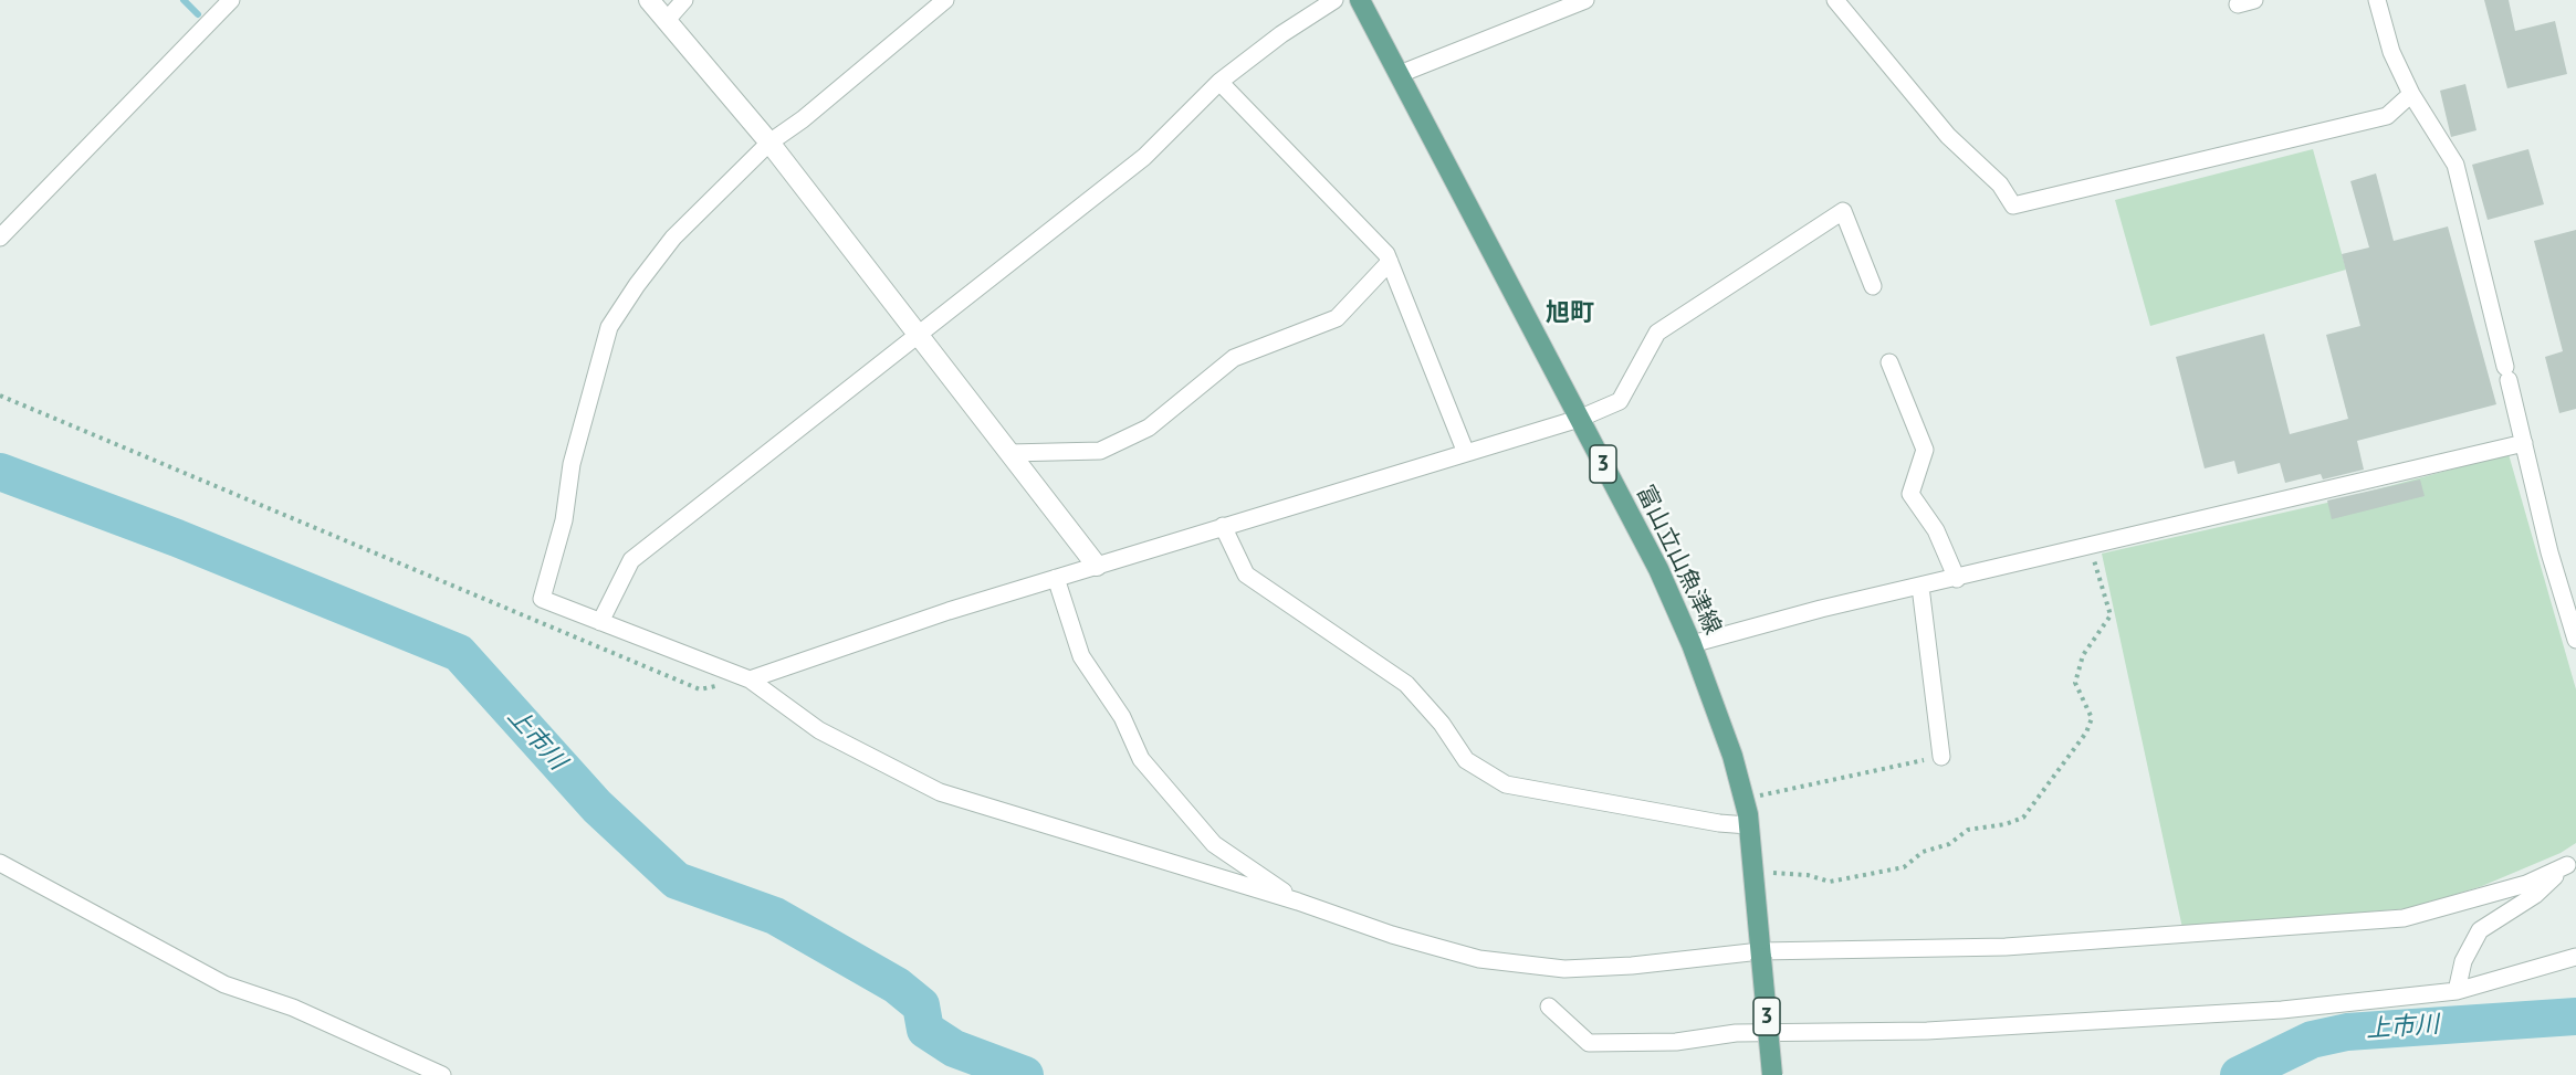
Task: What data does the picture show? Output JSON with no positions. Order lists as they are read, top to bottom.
{
  "streets": {
    "main road": ["3", "富山立山魚津線"]
  },
  "districts": ["旭町"],
  "water": ["上市川"]
}
